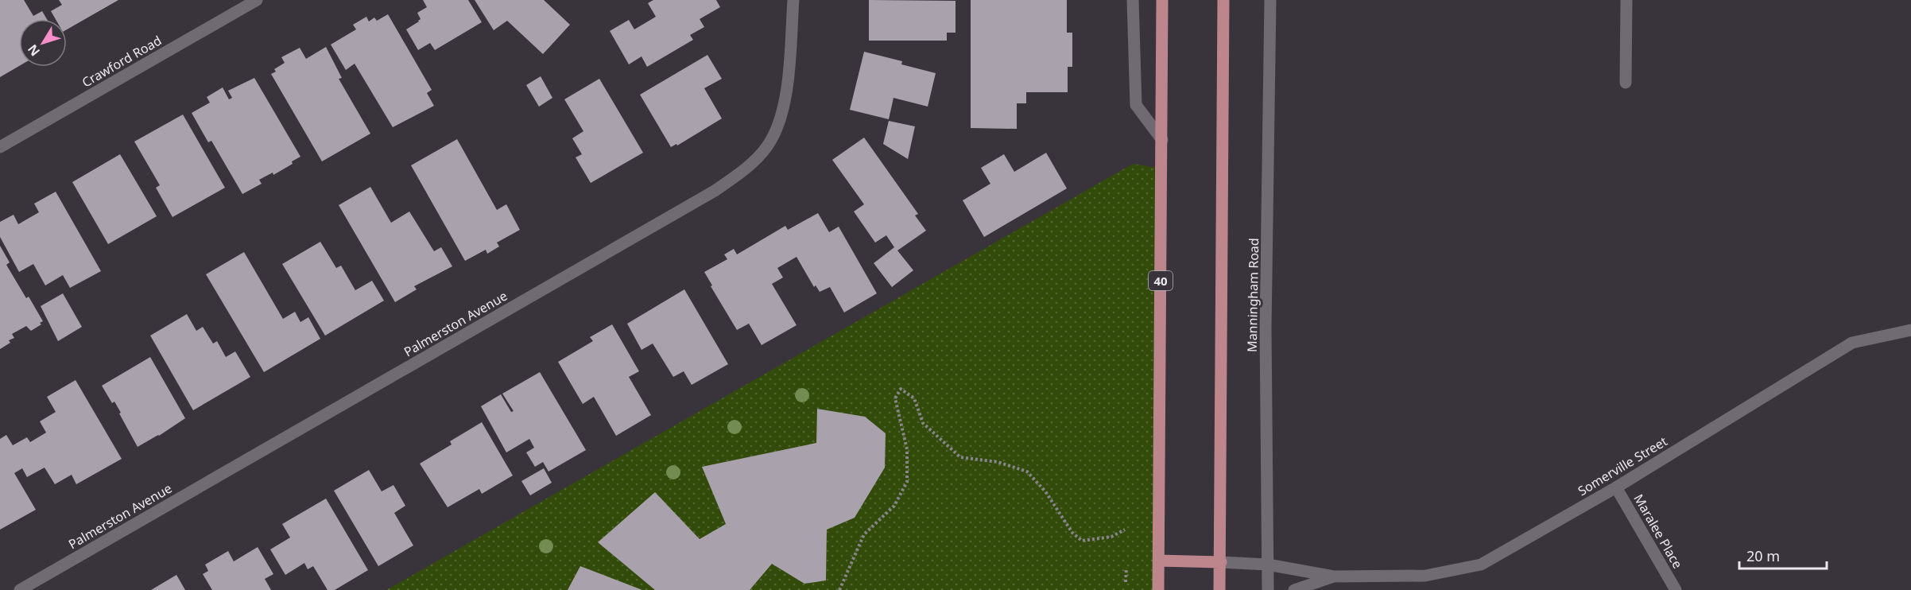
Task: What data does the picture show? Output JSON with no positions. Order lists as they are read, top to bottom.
{
  "streets": {
    "main road": ["40"],
    "street": [
      "Crawford Road",
      "Manningham Road",
      "Palmerston Avenue",
      "Somerville Street",
      "Maralee Place"
    ]
  },
  "crossings": [
    ["Manningham Road", "Somerville Street"],
    ["Somerville Street", "Maralee Place"]
  ],
  "scale_bar": "20 m",
  "north": "bottom left"
}
